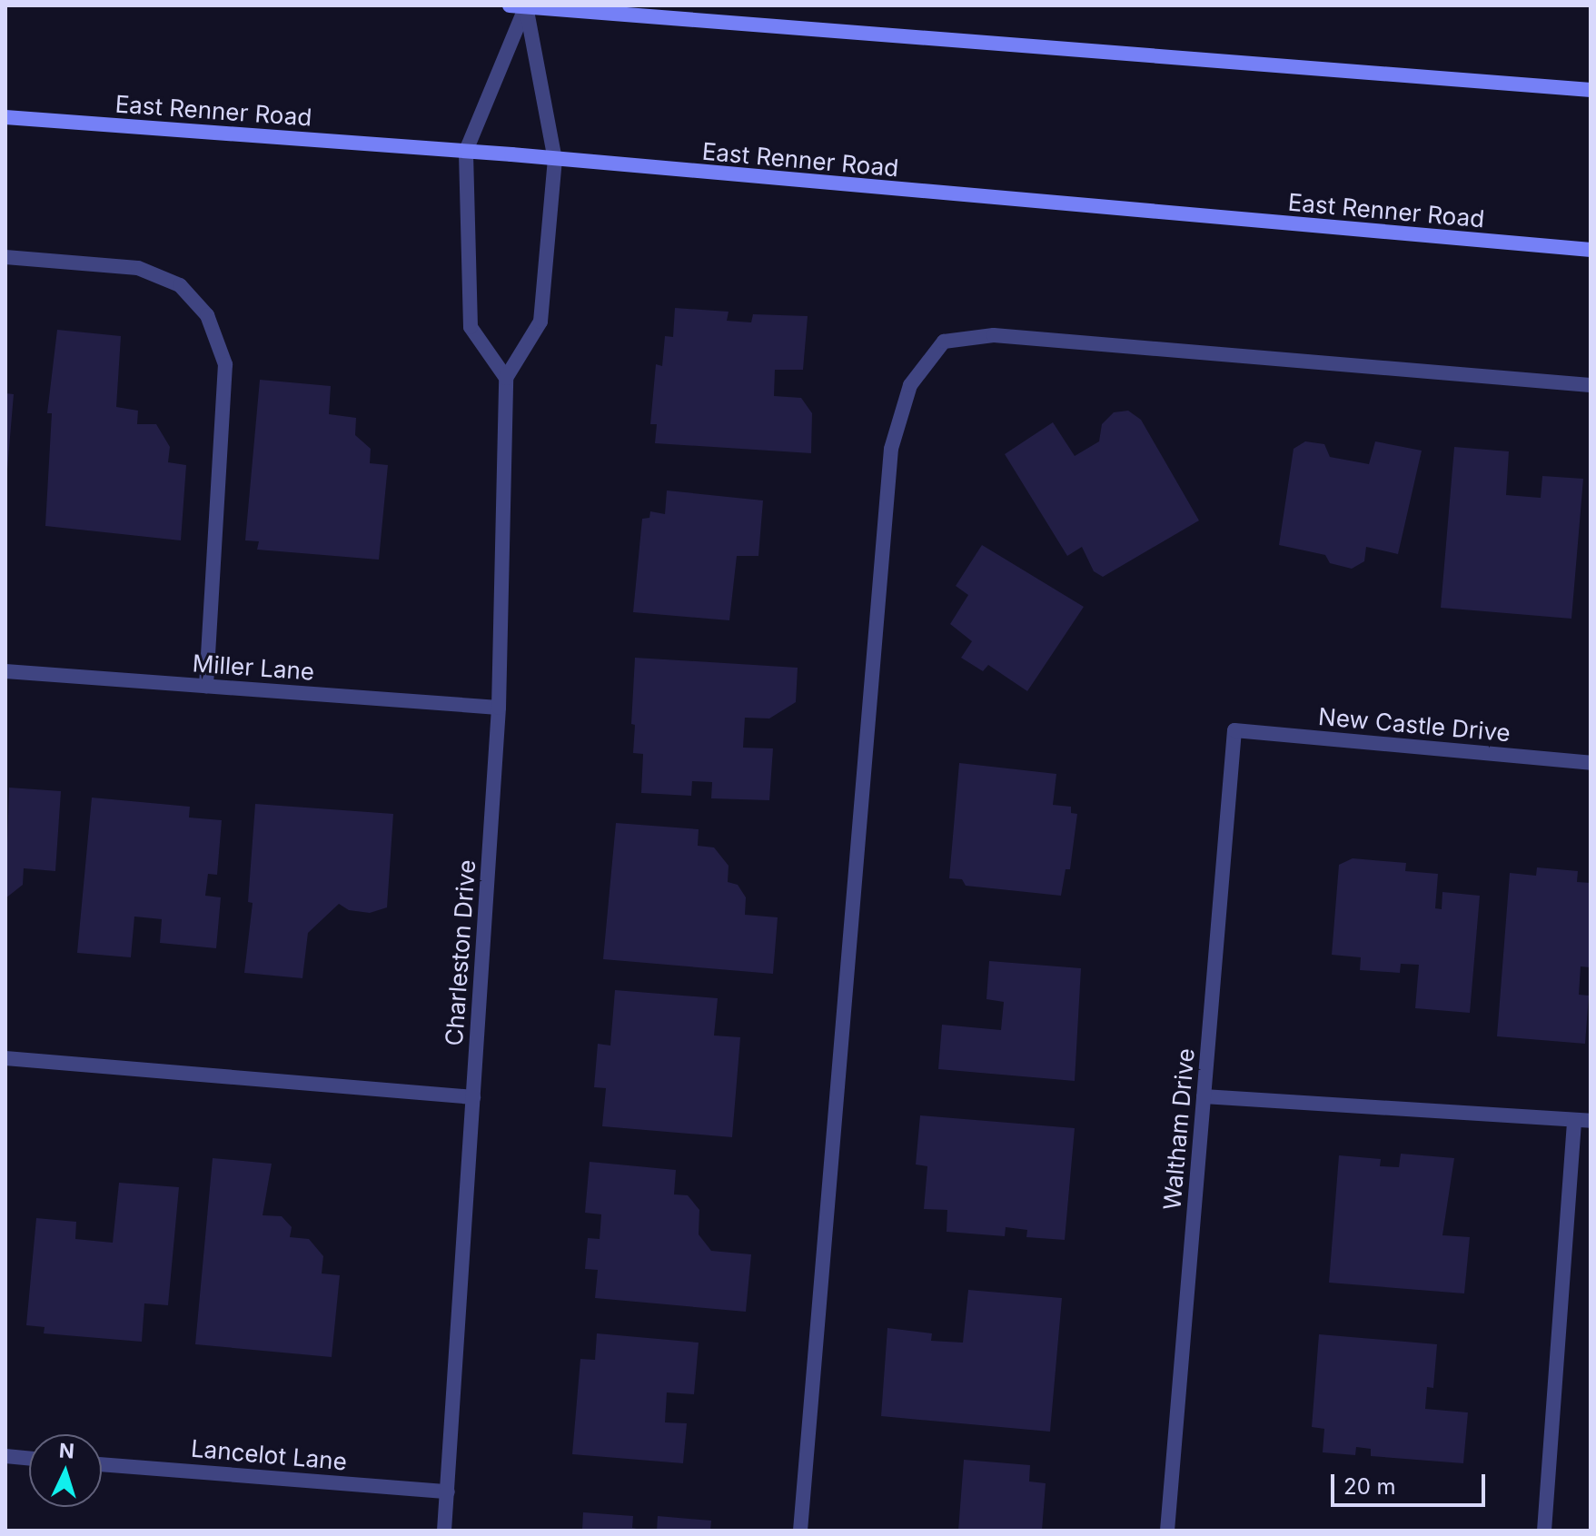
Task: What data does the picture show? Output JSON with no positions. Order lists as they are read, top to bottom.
{
  "streets": {
    "main road": ["East Renner Road"],
    "street": [
      "Miller Lane",
      "New Castle Drive",
      "Charleston Drive",
      "Waltham Drive",
      "Lancelot Lane"
    ]
  },
  "crossings": [
    ["Miller Lane", "Charleston Drive"],
    ["New Castle Drive", "Waltham Drive"],
    ["Charleston Drive", "Lancelot Lane"]
  ],
  "scale_bar": "20 m",
  "north": "top"
}
